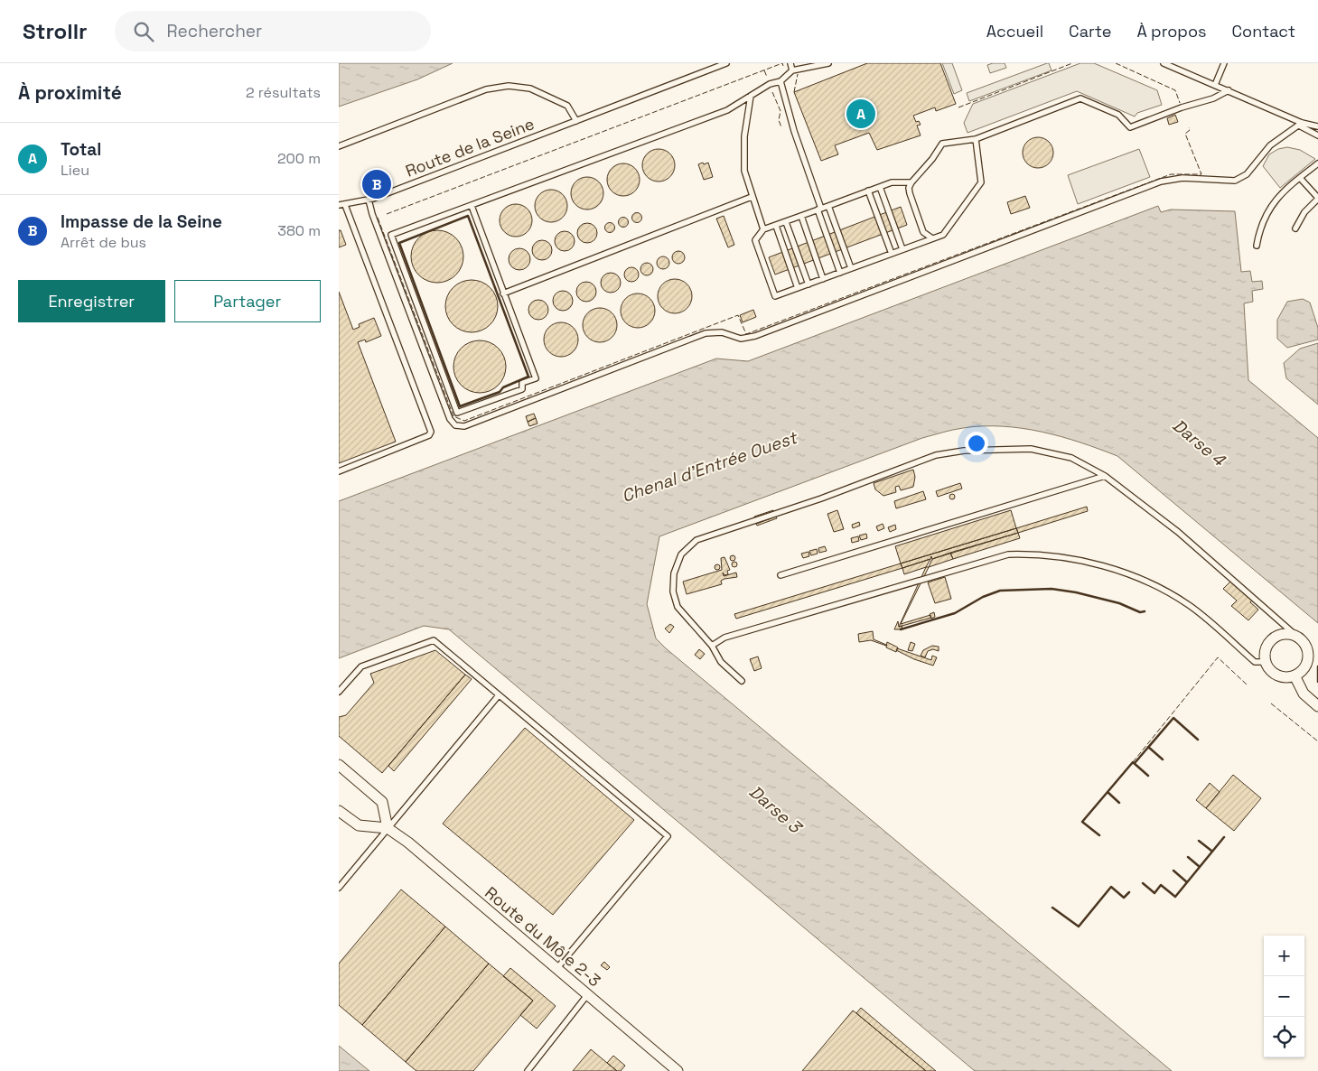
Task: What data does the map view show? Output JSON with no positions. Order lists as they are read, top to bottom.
{
  "streets": {
    "street": ["Route du Môle 2-3"],
    "lane": ["Route de la Seine"]
  },
  "water": ["Darse 4", "Chenal d'Entrée Ouest", "Darse 3"],
  "page": {
    "header": "Strollr",
    "search": "Rechercher",
    "nav": [
      "Accueil",
      "Carte",
      "À propos",
      "Contact"
    ],
    "heading": ["À proximité", "2 résultats"],
    "pins": ["A", "B"],
    "list": [
      {
        "mark": "A",
        "name": "Total",
        "note": "Lieu",
        "value": "200 m"
      },
      {
        "mark": "B",
        "name": "Impasse de la Seine",
        "note": "Arrêt de bus",
        "value": "380 m"
      }
    ],
    "buttons": ["Enregistrer", "Partager"],
    "map_buttons": ["+", "−"]
  }
}
